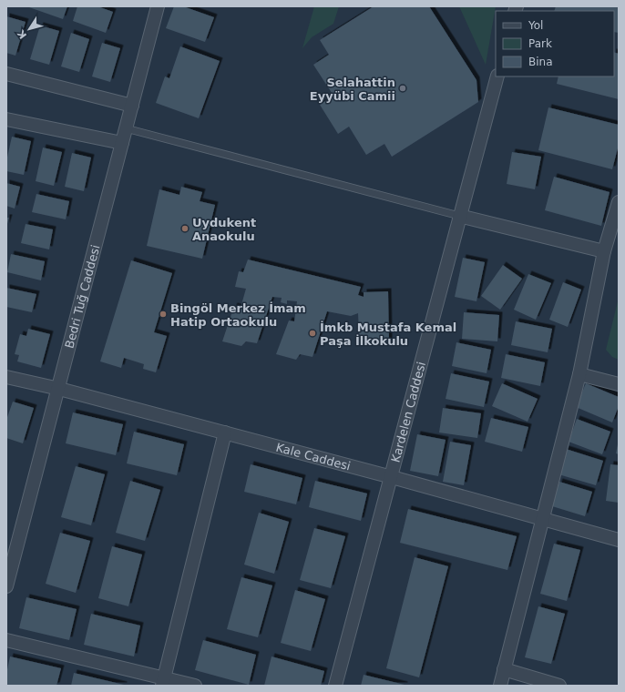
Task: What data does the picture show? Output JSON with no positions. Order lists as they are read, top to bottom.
{
  "streets": {
    "street": ["Bedri Tuğ Caddesi", "Kardelen Caddesi", "Kale Caddesi"]
  },
  "crossings": [
    ["Bedri Tuğ Caddesi", "Kale Caddesi"],
    ["Kardelen Caddesi", "Kale Caddesi"]
  ],
  "places": [
    "Selahattin Eyyübi Camii",
    "Uydukent Anaokulu",
    "Bingöl Merkez İmam Hatip Ortaokulu",
    "İmkb Mustafa Kemal Paşa İlkokulu"
  ],
  "legend": ["Yol", "Park", "Bina"],
  "north": "bottom left"
}
